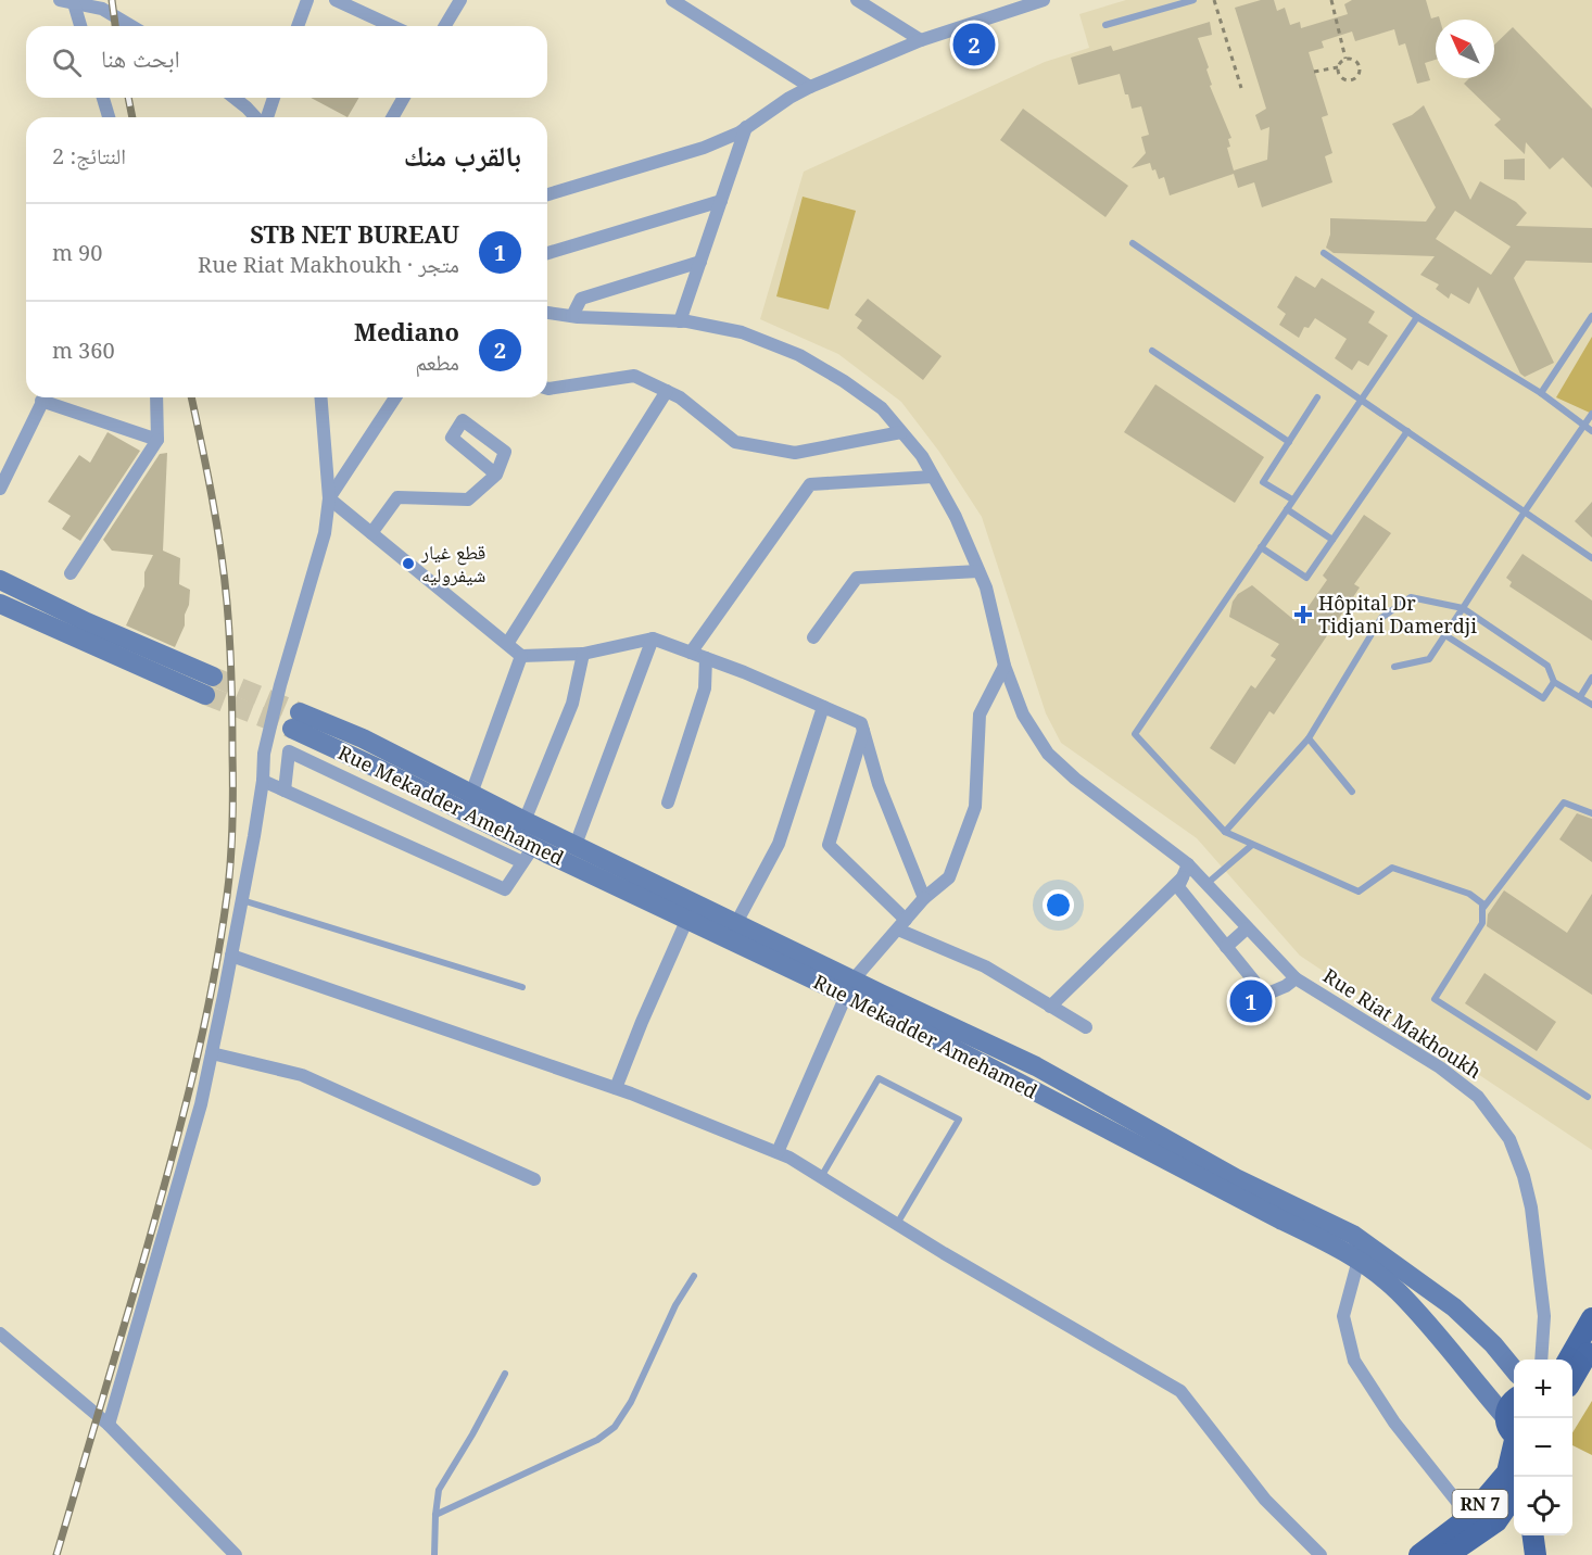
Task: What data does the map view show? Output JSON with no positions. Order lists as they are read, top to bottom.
{
  "streets": {
    "main road": ["Rue Mekadder Amehamed", "RN 7"],
    "street": ["Rue Riat Makhoukh"]
  },
  "crossings": [
    ["Rue Mekadder Amehamed", "RN 7"]
  ],
  "places": {
    "other": ["قطع غيار شيفروليه"],
    "health": ["Hôpital Dr Tidjani Damerdji"]
  },
  "north": "top left",
  "page": {
    "pins": ["2", "1"],
    "search": "ابحث هنا",
    "heading": ["بالقرب منك", "النتائج: 2"],
    "list": [
      {
        "mark": "1",
        "name": "STB NET BUREAU",
        "note": "متجر · Rue Riat Makhoukh",
        "value": "90 m"
      },
      {
        "mark": "2",
        "name": "Mediano",
        "note": "مطعم",
        "value": "360 m"
      }
    ],
    "map_buttons": ["+", "−"]
  }
}
